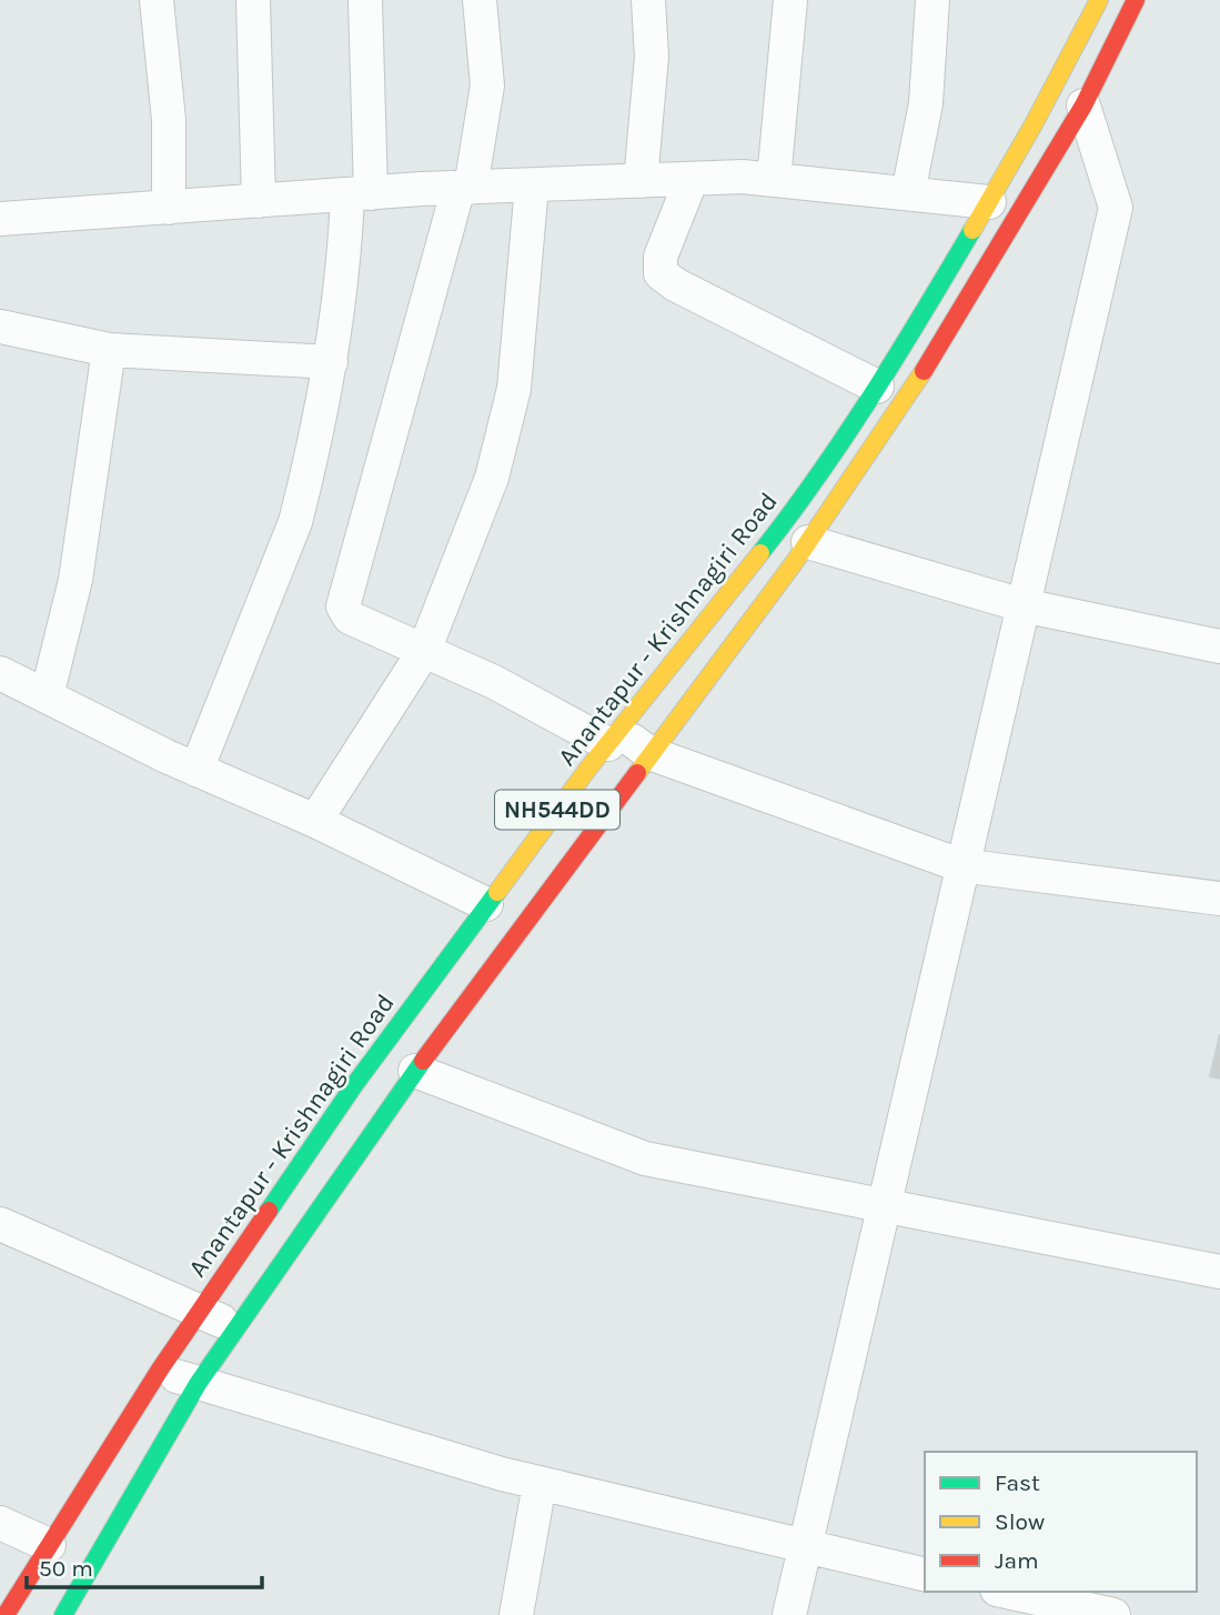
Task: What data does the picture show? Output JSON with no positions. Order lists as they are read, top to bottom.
{
  "streets": {
    "highway": ["Anantapur - Krishnagiri Road", "NH544DD"]
  },
  "legend": ["Fast", "Slow", "Jam"],
  "scale_bar": "50 m"
}
